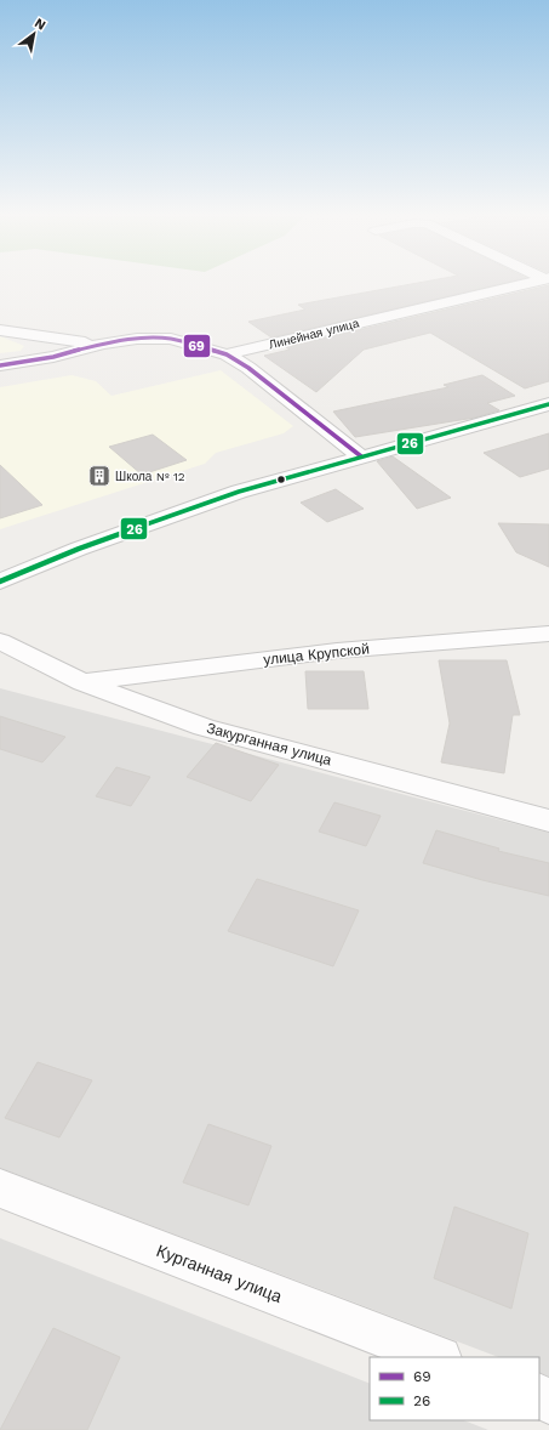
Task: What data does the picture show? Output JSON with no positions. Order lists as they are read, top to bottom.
{
  "streets": {
    "street": [
      "Линейная улица",
      "улица Крупской",
      "Закурганная улица",
      "Курганная улица"
    ]
  },
  "crossings": [
    ["улица Крупской", "Закурганная улица"]
  ],
  "places": {
    "building": ["Школа № 12"]
  },
  "lines": ["transit line 69", "transit line 26"],
  "legend": ["69", "26"],
  "north": "top right"
}
